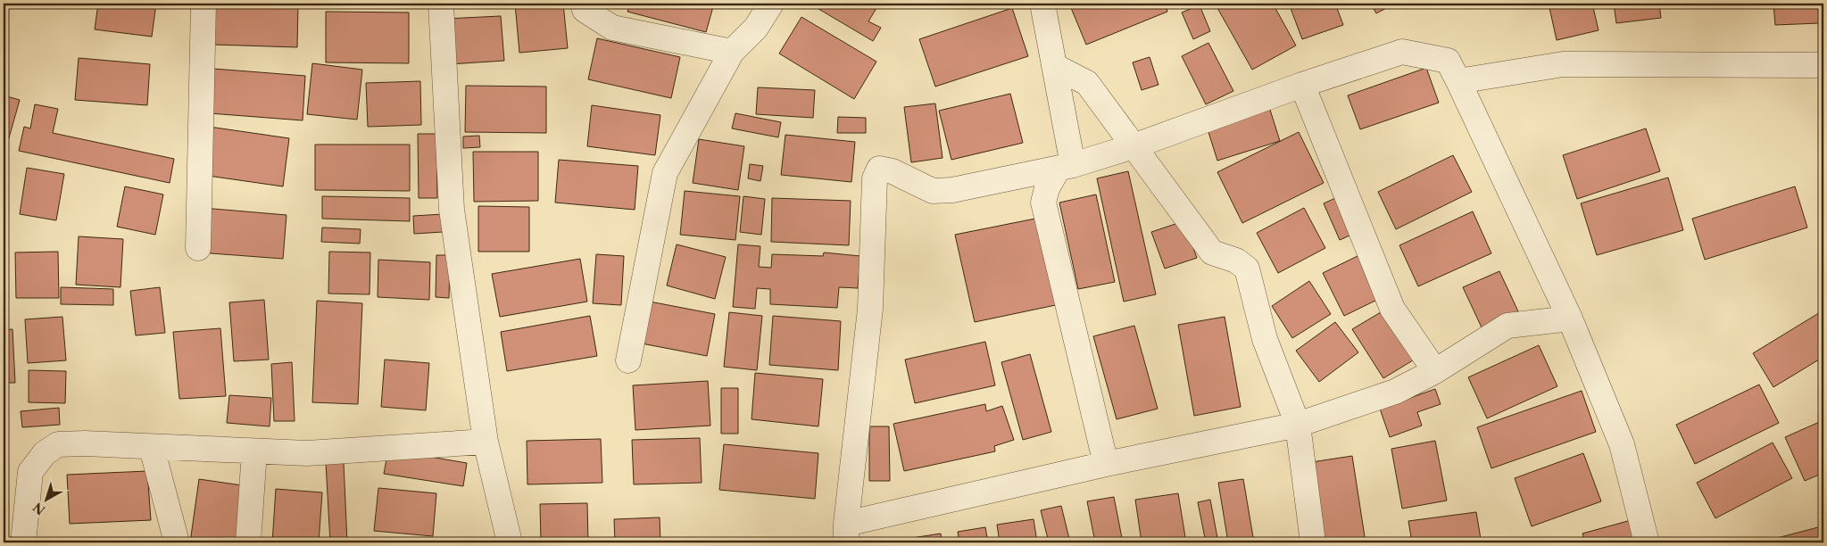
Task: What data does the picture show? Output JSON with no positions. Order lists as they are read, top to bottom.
{
  "north": "bottom left"
}
